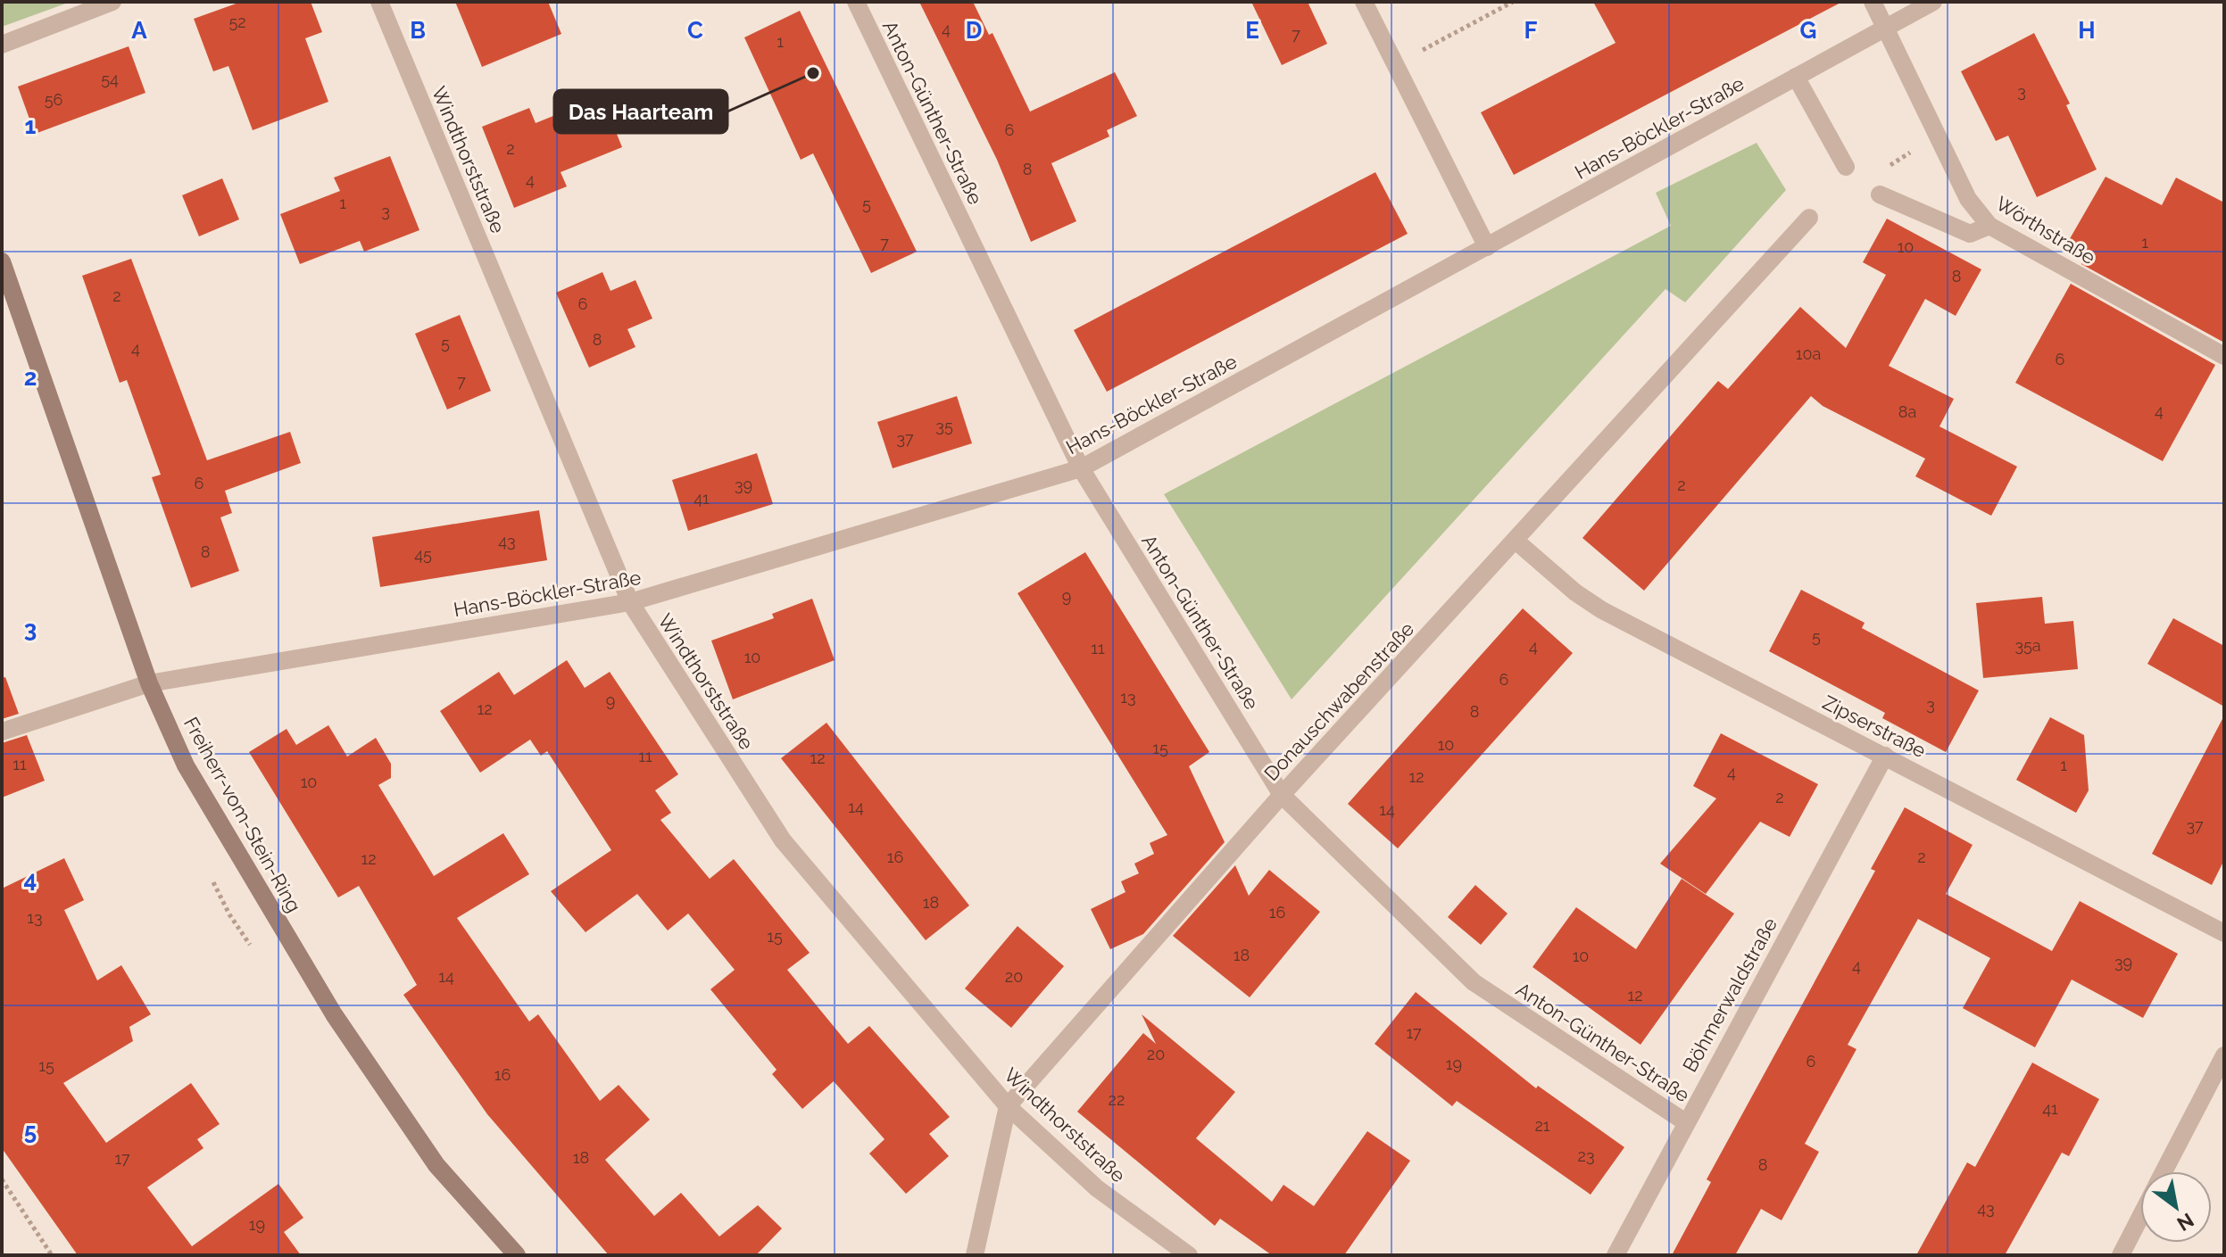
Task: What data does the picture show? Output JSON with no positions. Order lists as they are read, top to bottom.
{
  "streets": {
    "main road": ["Freiherr-vom-Stein-Ring"],
    "street": [
      "Anton-Günther-Straße",
      "Hans-Böckler-Straße",
      "Windthorststraße",
      "Wörthstraße",
      "Donauschwabenstraße",
      "Zipserstraße",
      "Böhmerwaldstraße"
    ]
  },
  "crossings": [
    ["Anton-Günther-Straße", "Hans-Böckler-Straße"],
    ["Anton-Günther-Straße", "Donauschwabenstraße"],
    ["Anton-Günther-Straße", "Böhmerwaldstraße"],
    ["Hans-Böckler-Straße", "Windthorststraße"],
    ["Hans-Böckler-Straße", "Wörthstraße"],
    ["Hans-Böckler-Straße", "Freiherr-vom-Stein-Ring"],
    ["Windthorststraße", "Donauschwabenstraße"],
    ["Donauschwabenstraße", "Zipserstraße"],
    ["Zipserstraße", "Böhmerwaldstraße"]
  ],
  "places": ["Das Haarteam"],
  "house_numbers": [
    "52",
    "4",
    "7",
    "1",
    "54",
    "3",
    "56",
    "6",
    "2",
    "8",
    "4",
    "1",
    "5",
    "3",
    "1",
    "7",
    "10",
    "8",
    "2",
    "6",
    "8",
    "5",
    "4",
    "10a",
    "6",
    "7",
    "4",
    "8a",
    "35",
    "37",
    "6",
    "39",
    "2",
    "41",
    "43",
    "8",
    "45",
    "9",
    "5",
    "35a",
    "4",
    "11",
    "10",
    "6",
    "13",
    "9",
    "3",
    "12",
    "8",
    "10",
    "15",
    "11",
    "12",
    "11",
    "1",
    "4",
    "12",
    "10",
    "2",
    "14",
    "14",
    "37",
    "16",
    "2",
    "12",
    "18",
    "16",
    "13",
    "15",
    "18",
    "10",
    "39",
    "4",
    "14",
    "20",
    "12",
    "17",
    "20",
    "6",
    "19",
    "15",
    "16",
    "22",
    "41",
    "21",
    "23",
    "18",
    "17",
    "8",
    "43",
    "19"
  ],
  "north": "bottom right",
  "grid": {
    "columns": [
      "A",
      "B",
      "C",
      "D",
      "E",
      "F",
      "G",
      "H"
    ],
    "rows": [
      "1",
      "2",
      "3",
      "4",
      "5"
    ]
  }
}
